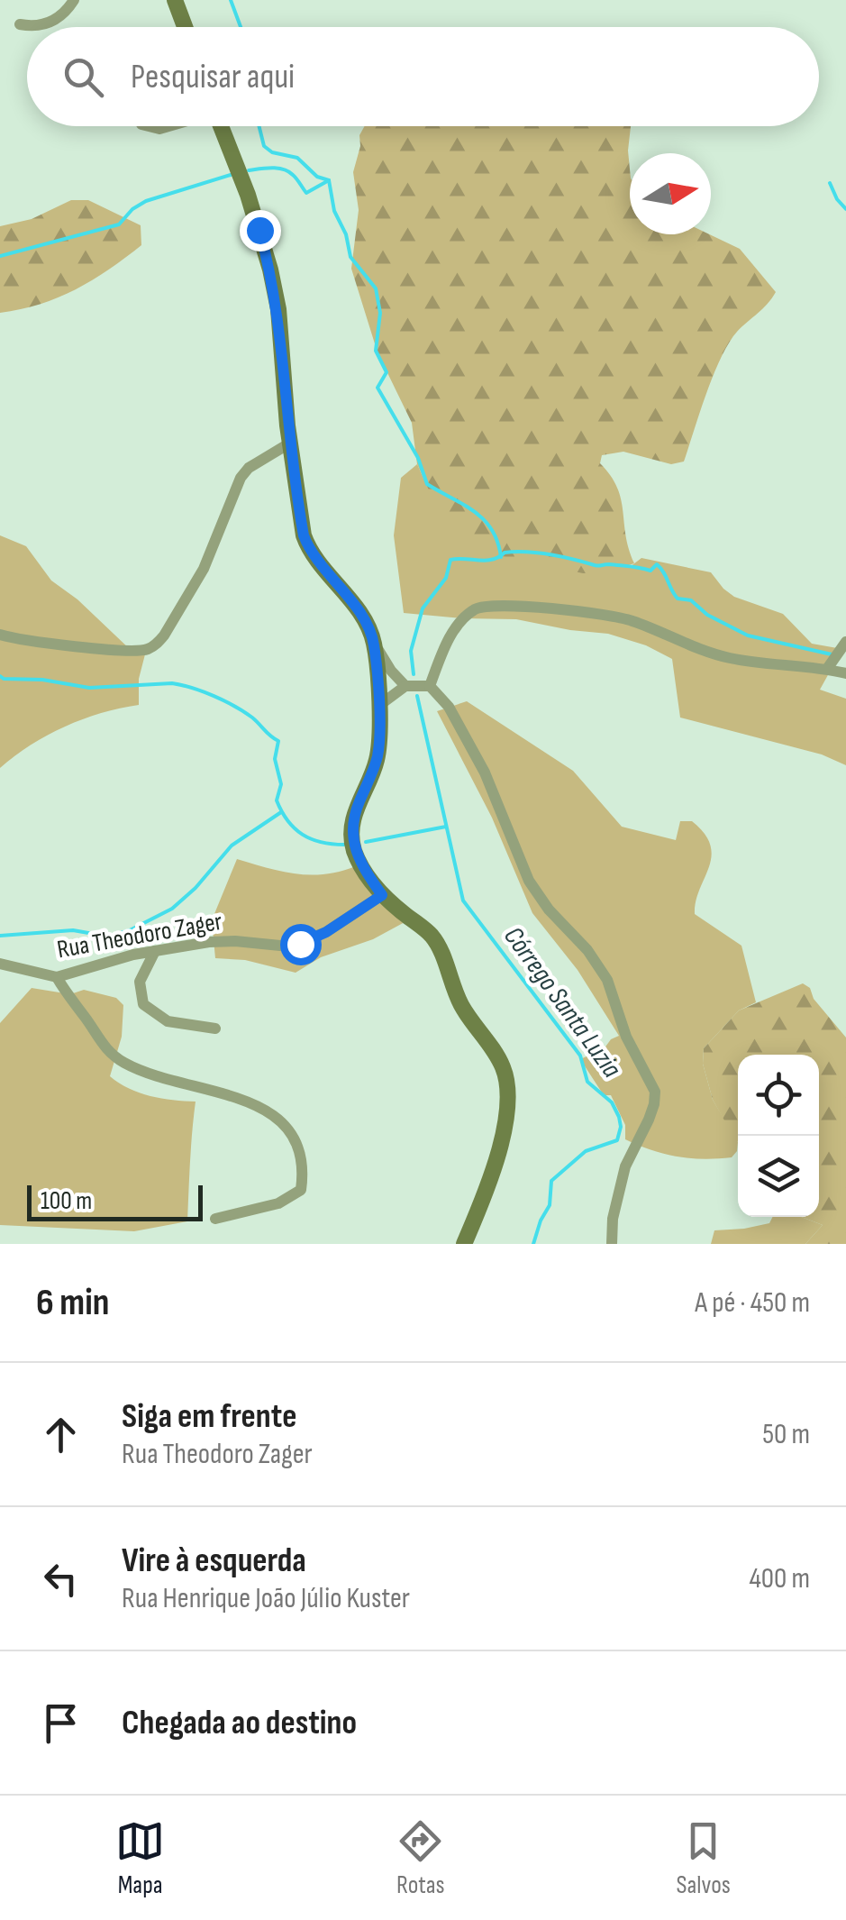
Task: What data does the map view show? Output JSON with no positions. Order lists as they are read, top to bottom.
{
  "streets": {
    "street": ["Rua Theodoro Zager"]
  },
  "water": ["Córrego Santa Luzia"],
  "scale_bar": "100 m",
  "north": "right",
  "page": {
    "search": "Pesquisar aqui",
    "scale": "100 m",
    "heading": ["6 min", "A pé · 450 m"],
    "list": [
      ["Siga em frente", "Rua Theodoro Zager", "50 m"],
      ["Vire à esquerda", "Rua Henrique João Júlio Kuster", "400 m"],
      "Chegada ao destino"
    ],
    "nav": ["Mapa", "Rotas", "Salvos"]
  }
}
